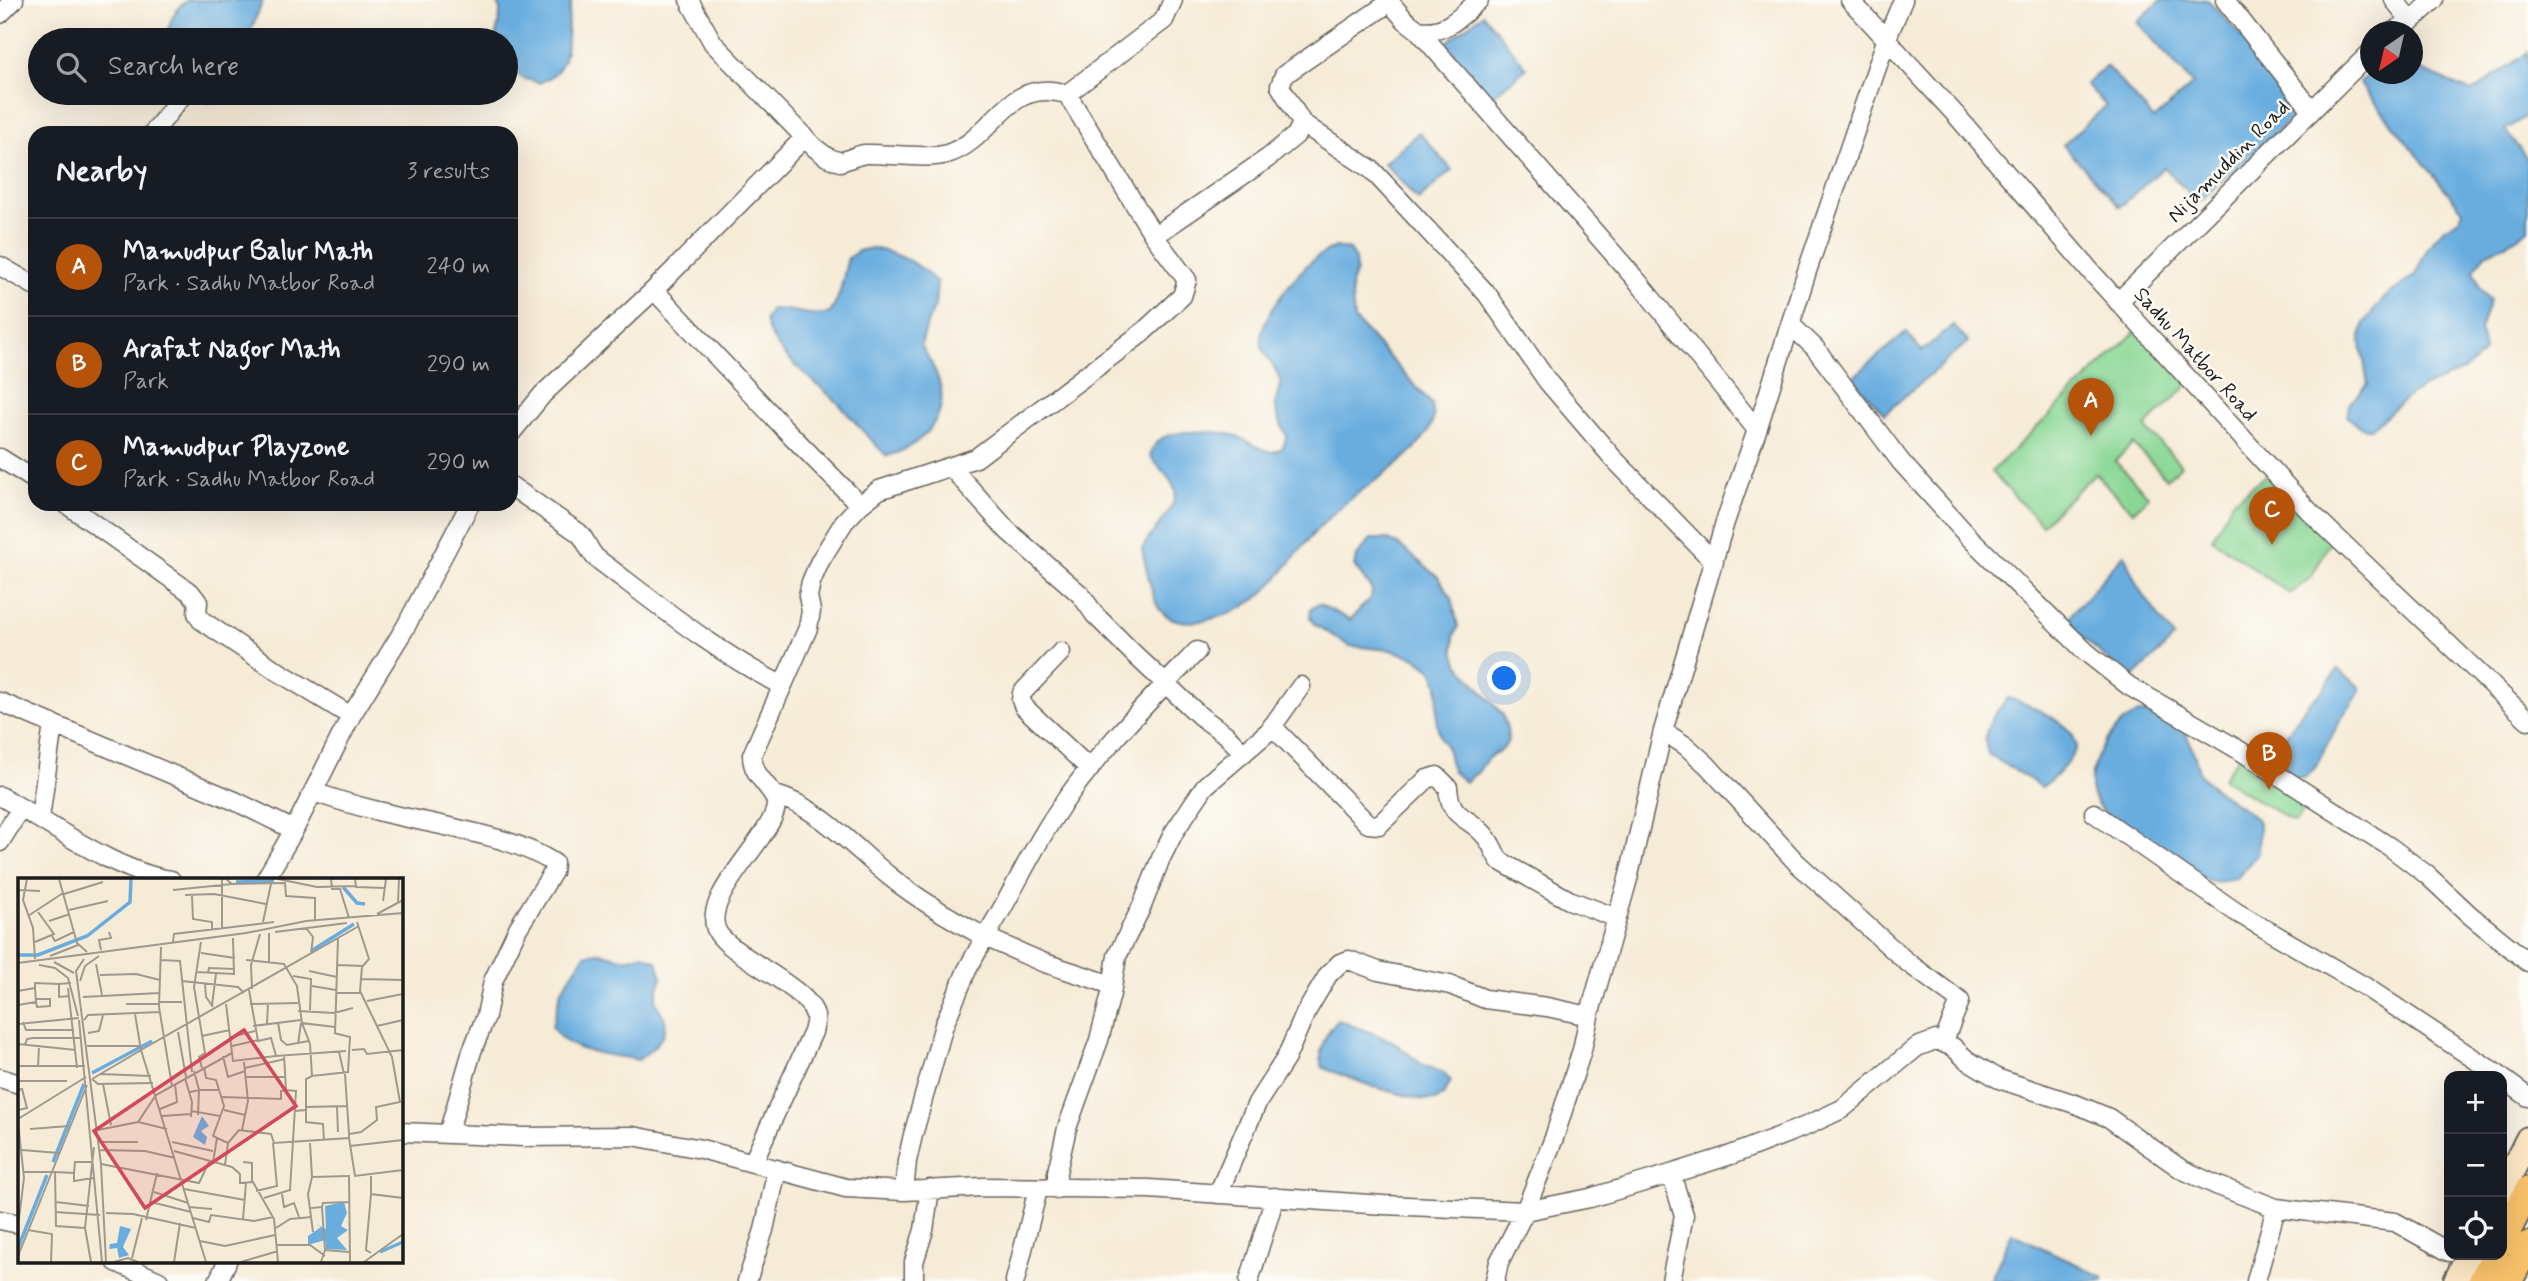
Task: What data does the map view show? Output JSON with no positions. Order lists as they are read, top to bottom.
{
  "streets": {
    "street": ["Nijamuddin Road", "Sadhu Matbor Road"]
  },
  "crossings": [
    ["Nijamuddin Road", "Sadhu Matbor Road"]
  ],
  "north": "bottom left",
  "page": {
    "search": "Search here",
    "heading": ["Nearby", "3 results"],
    "list": [
      {
        "mark": "A",
        "name": "Mamudpur Balur Math",
        "note": "Park · Sadhu Matbor Road",
        "value": "240 m"
      },
      {
        "mark": "B",
        "name": "Arafat Nagor Math",
        "note": "Park",
        "value": "290 m"
      },
      {
        "mark": "C",
        "name": "Mamudpur Playzone",
        "note": "Park · Sadhu Matbor Road",
        "value": "290 m"
      }
    ],
    "pins": ["A", "C", "B"],
    "map_buttons": ["+", "−"]
  }
}
